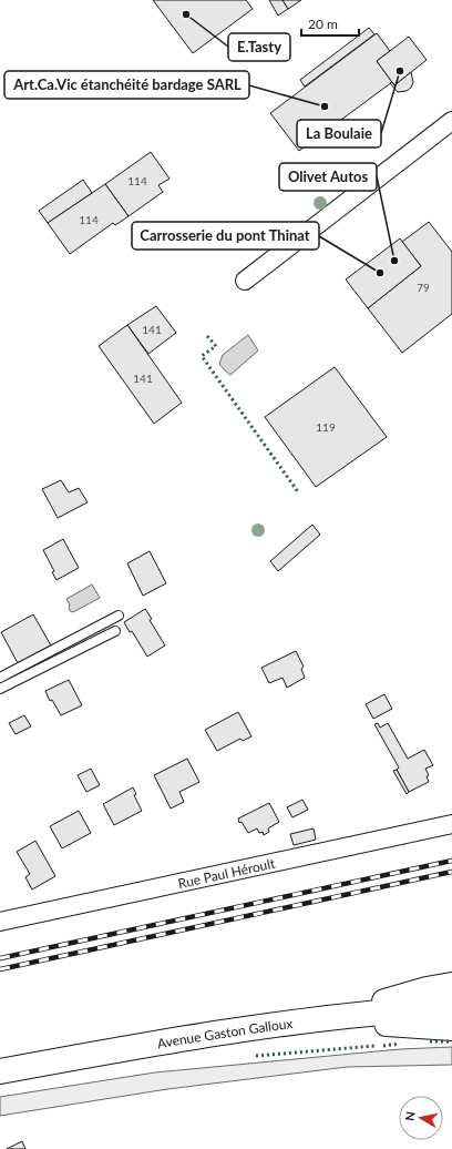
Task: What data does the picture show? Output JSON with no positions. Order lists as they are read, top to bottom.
{
  "streets": {
    "main road": ["Avenue Gaston Galloux"],
    "street": ["Rue Paul Héroult"]
  },
  "places": [
    "E.Tasty",
    "La Boulaie",
    "Art.Ca.Vic étanchéité bardage SARL",
    "Olivet Autos",
    "Carrosserie du pont Thinat"
  ],
  "house_numbers": [
    "114",
    "114",
    "79",
    "141",
    "141",
    "119"
  ],
  "scale_bar": "20 m",
  "north": "left"
}
